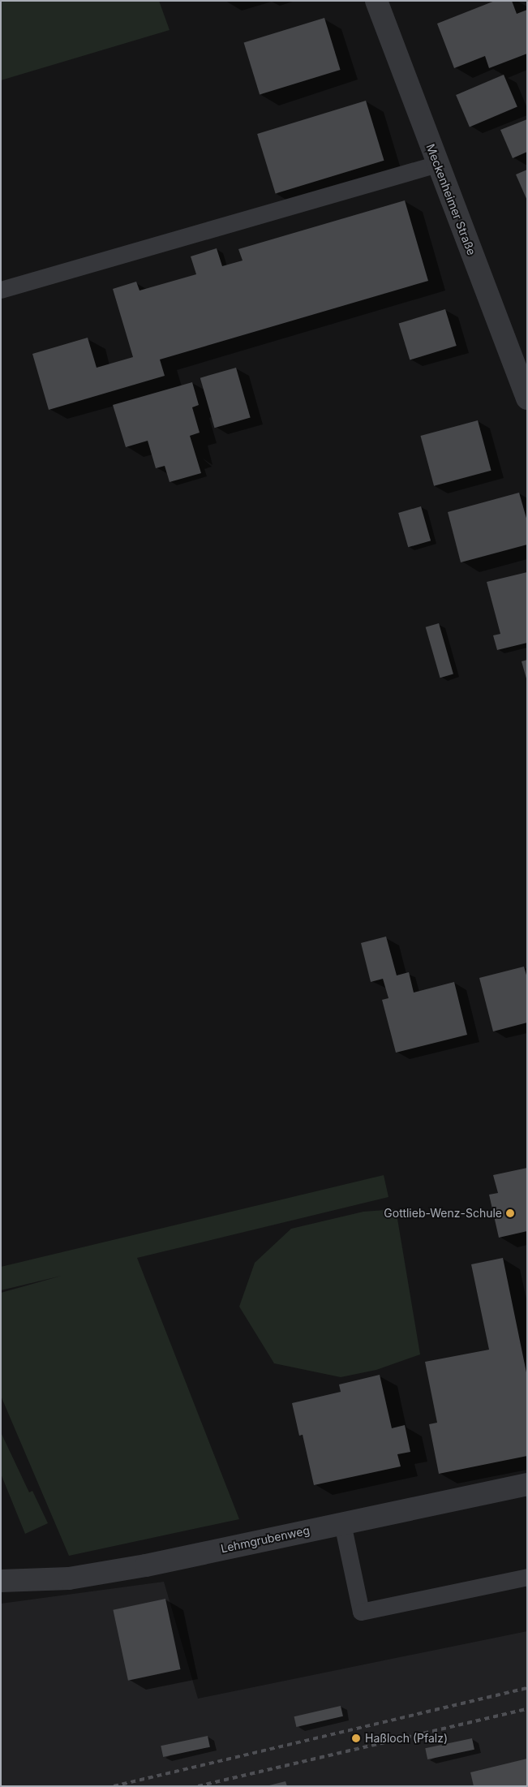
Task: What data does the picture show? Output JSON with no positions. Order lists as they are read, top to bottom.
{
  "streets": {
    "street": ["Meckenheimer Straße", "Lehmgrubenweg"]
  },
  "places": ["Gottlieb-Wenz-Schule", "Haßloch (Pfalz)"]
}
